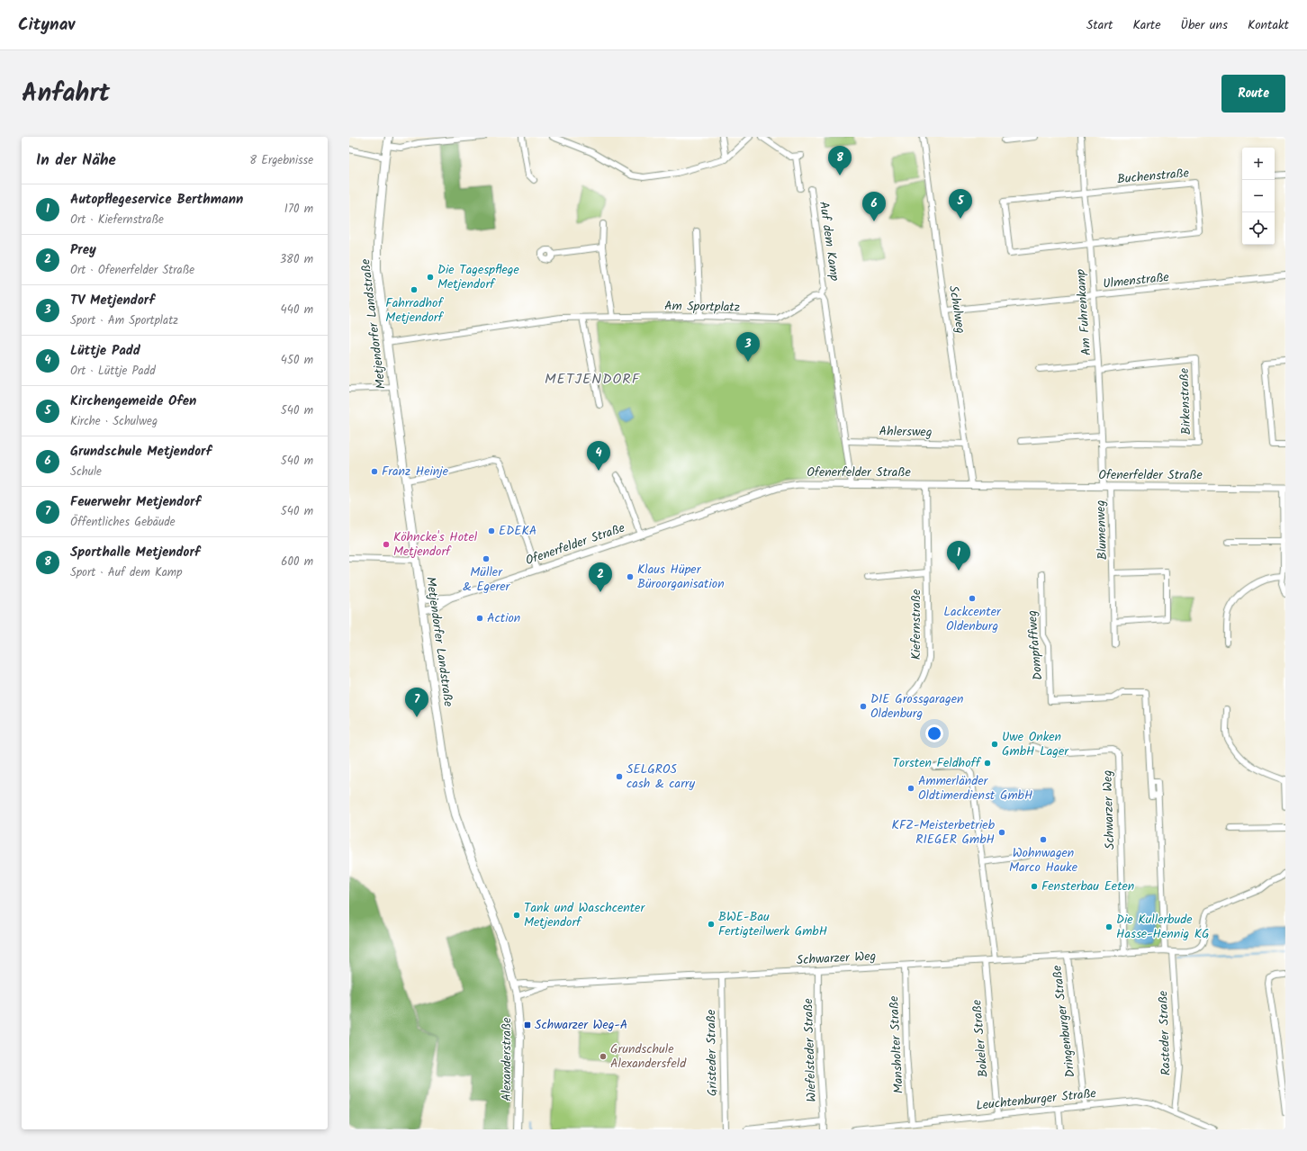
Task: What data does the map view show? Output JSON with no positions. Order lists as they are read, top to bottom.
{
  "streets": {
    "main road": ["Metjendorfer Landstraße", "Alexanderstraße"],
    "street": [
      "Buchenstraße",
      "Auf dem Kamp",
      "Ulmenstraße",
      "Am Sportplatz",
      "Schulweg",
      "Am Fuhrenkamp",
      "Birkenstraße",
      "Ahlersweg",
      "Ofenerfelder Straße",
      "Blumenweg",
      "Kiefernstraße",
      "Dompfaffweg",
      "Schwarzer Weg",
      "Dringenburger Straße",
      "Rasteder Straße",
      "Bokeler Straße",
      "Mansholter Straße",
      "Wiefelsteder Straße",
      "Gristeder Straße",
      "Leuchtenburger Straße"
    ]
  },
  "crossings": [
    ["Buchenstraße", "Am Fuhrenkamp"],
    ["Auf dem Kamp", "Am Sportplatz"],
    ["Ulmenstraße", "Schulweg"],
    ["Ulmenstraße", "Am Fuhrenkamp"],
    ["Am Sportplatz", "Metjendorfer Landstraße"],
    ["Schulweg", "Ahlersweg"],
    ["Schulweg", "Ofenerfelder Straße"],
    ["Am Fuhrenkamp", "Birkenstraße"],
    ["Am Fuhrenkamp", "Ofenerfelder Straße"],
    ["Metjendorfer Landstraße", "Ofenerfelder Straße"],
    ["Metjendorfer Landstraße", "Schwarzer Weg"],
    ["Metjendorfer Landstraße", "Alexanderstraße"],
    ["Ofenerfelder Straße", "Blumenweg"],
    ["Ofenerfelder Straße", "Kiefernstraße"],
    ["Dompfaffweg", "Schwarzer Weg"],
    ["Schwarzer Weg", "Dringenburger Straße"],
    ["Schwarzer Weg", "Rasteder Straße"],
    ["Schwarzer Weg", "Bokeler Straße"],
    ["Schwarzer Weg", "Mansholter Straße"],
    ["Schwarzer Weg", "Wiefelsteder Straße"],
    ["Schwarzer Weg", "Gristeder Straße"],
    ["Schwarzer Weg", "Alexanderstraße"],
    ["Dringenburger Straße", "Leuchtenburger Straße"],
    ["Rasteder Straße", "Leuchtenburger Straße"],
    ["Bokeler Straße", "Leuchtenburger Straße"],
    ["Mansholter Straße", "Leuchtenburger Straße"]
  ],
  "districts": ["METJENDORF"],
  "places": {
    "other": [
      "Die Tagespflege Metjendorf",
      "Fahrradhof Metjendorf",
      "Franz Heinje",
      "EDEKA",
      "Köhncke's Hotel Metjendorf",
      "Müller & Egerer",
      "Klaus Hüper Büroorganisation",
      "Lackcenter Oldenburg",
      "Action",
      "DIE Grossgaragen Oldenburg",
      "Uwe Onken GmbH Lager",
      "Torsten Feldhoff",
      "SELGROS cash & carry",
      "Ammerländer Oldtimerdienst GmbH",
      "KFZ-Meisterbetrieb RIEGER GmbH",
      "Wohnwagen Marco Hauke",
      "Fensterbau Eeten",
      "Tank und Waschcenter Metjendorf",
      "BWE-Bau Fertigteilwerk GmbH",
      "Die Kullerbude Hasse-Hennig KG",
      "Grundschule Alexandersfeld"
    ],
    "transit": ["Schwarzer Weg-A"]
  },
  "page": {
    "header": "Citynav",
    "nav": [
      "Start",
      "Karte",
      "Über uns",
      "Kontakt"
    ],
    "title": "Anfahrt",
    "buttons": "Route",
    "heading": ["In der Nähe", "8 Ergebnisse"],
    "pins": [
      "8",
      "5",
      "6",
      "3",
      "4",
      "1",
      "2",
      "7"
    ],
    "map_buttons": ["+", "−"],
    "list": [
      {
        "mark": "1",
        "name": "Autopflegeservice Berthmann",
        "note": "Ort · Kiefernstraße",
        "value": "170 m"
      },
      {
        "mark": "2",
        "name": "Prey",
        "note": "Ort · Ofenerfelder Straße",
        "value": "380 m"
      },
      {
        "mark": "3",
        "name": "TV Metjendorf",
        "note": "Sport · Am Sportplatz",
        "value": "440 m"
      },
      {
        "mark": "4",
        "name": "Lüttje Padd",
        "note": "Ort · Lüttje Padd",
        "value": "450 m"
      },
      {
        "mark": "5",
        "name": "Kirchengemeide Ofen",
        "note": "Kirche · Schulweg",
        "value": "540 m"
      },
      {
        "mark": "6",
        "name": "Grundschule Metjendorf",
        "note": "Schule",
        "value": "540 m"
      },
      {
        "mark": "7",
        "name": "Feuerwehr Metjendorf",
        "note": "Öffentliches Gebäude",
        "value": "540 m"
      },
      {
        "mark": "8",
        "name": "Sporthalle Metjendorf",
        "note": "Sport · Auf dem Kamp",
        "value": "600 m"
      }
    ]
  }
}
